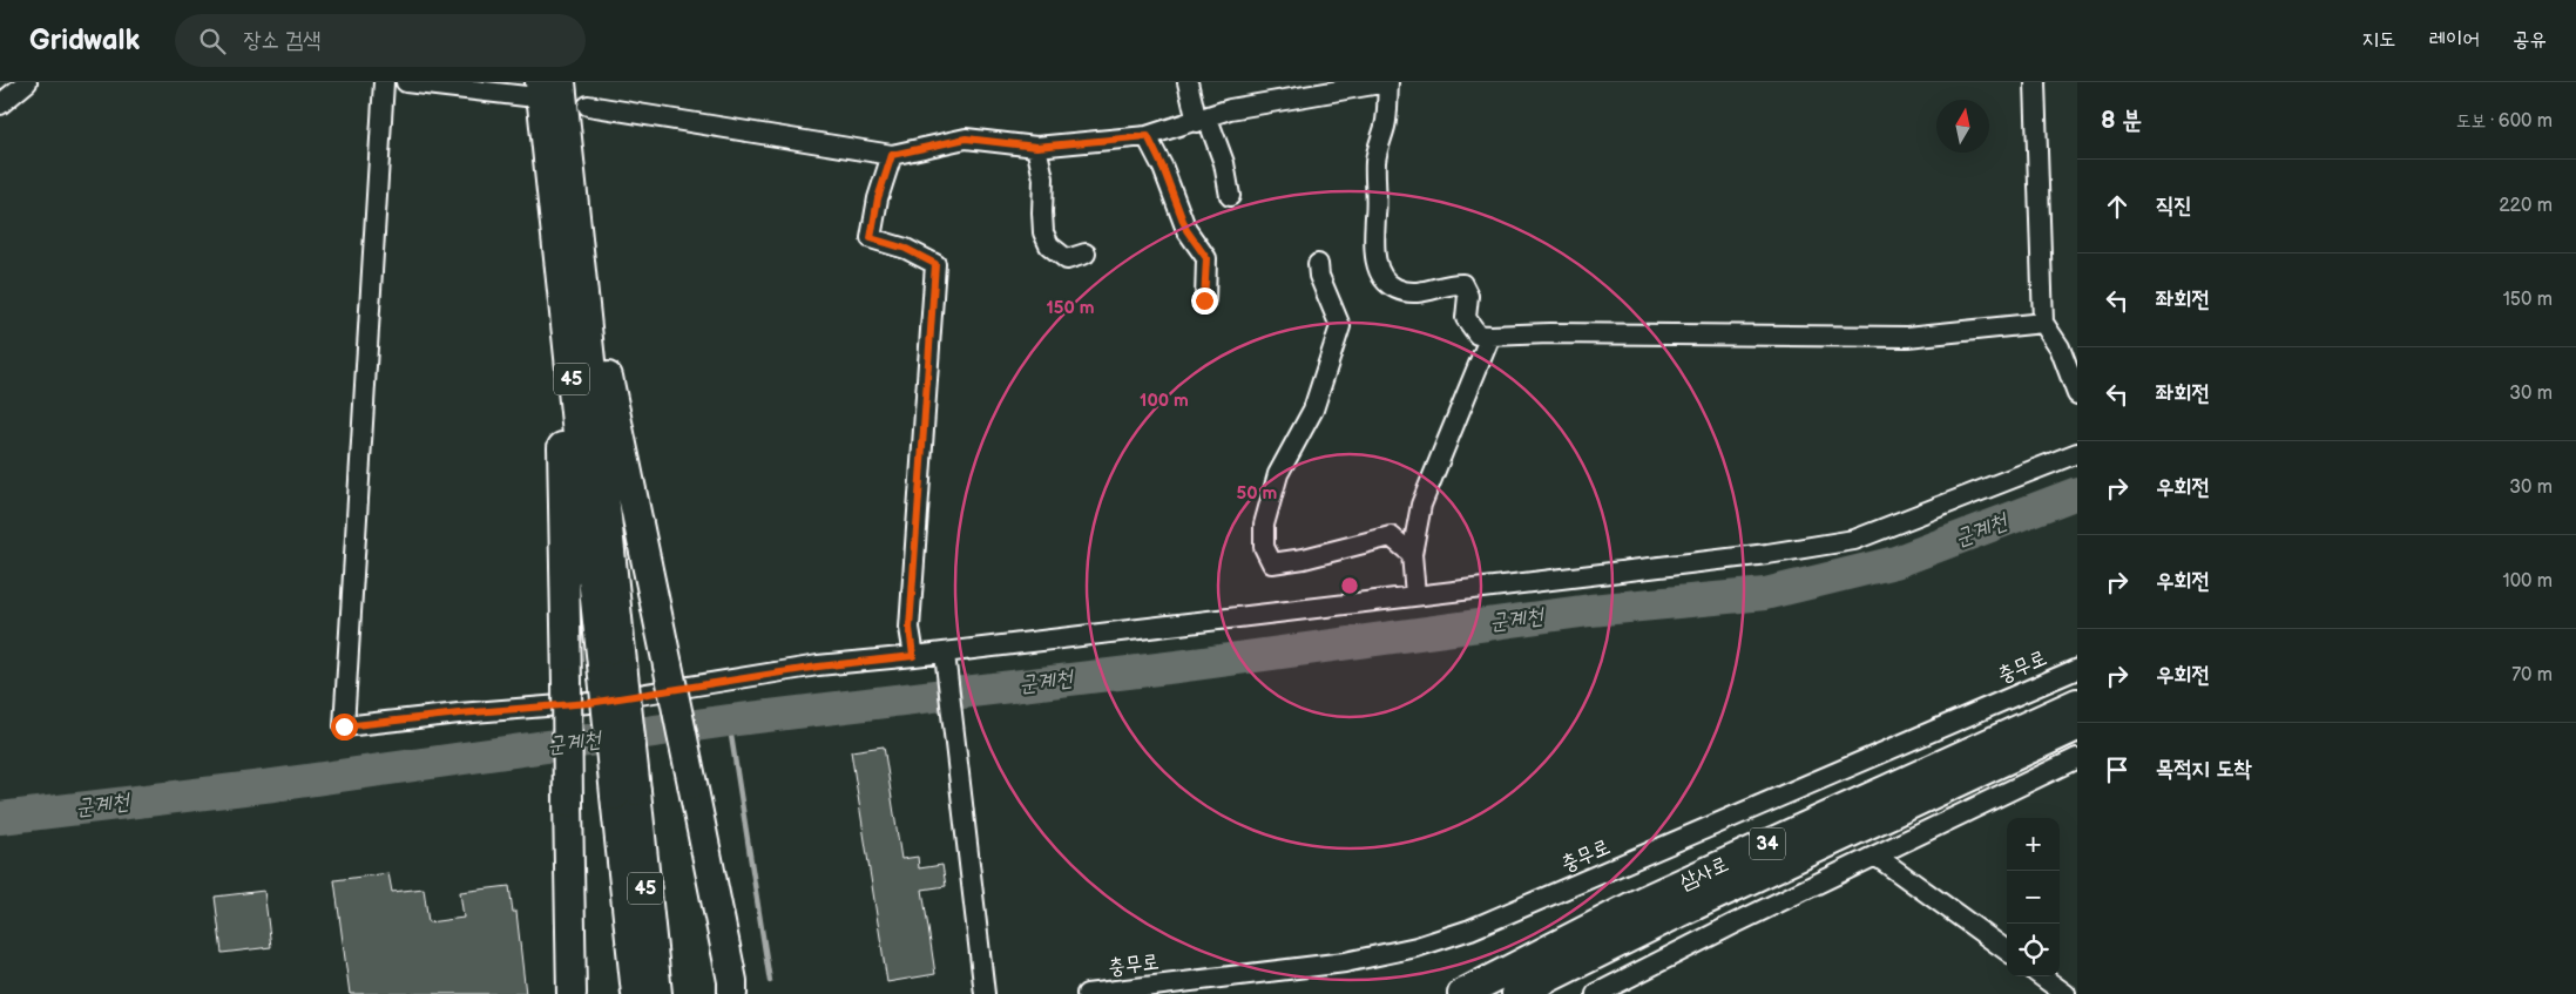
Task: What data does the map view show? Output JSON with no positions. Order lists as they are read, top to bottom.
{
  "streets": {
    "highway": ["45", "34", "삼사로"],
    "street": ["충무로"]
  },
  "water": ["군계천"],
  "north": "top",
  "page": {
    "header": "Gridwalk",
    "search": "장소 검색",
    "nav": ["지도", "레이어", "공유"],
    "heading": ["8 분", "도보 · 600 m"],
    "list": [
      ["직진", "220 m"],
      ["좌회전", "150 m"],
      ["좌회전", "30 m"],
      ["우회전", "30 m"],
      ["우회전", "100 m"],
      ["우회전", "70 m"],
      "목적지 도착"
    ],
    "map_buttons": ["+", "−"]
  },
  "rings": ["150 m", "100 m", "50 m"]
}
